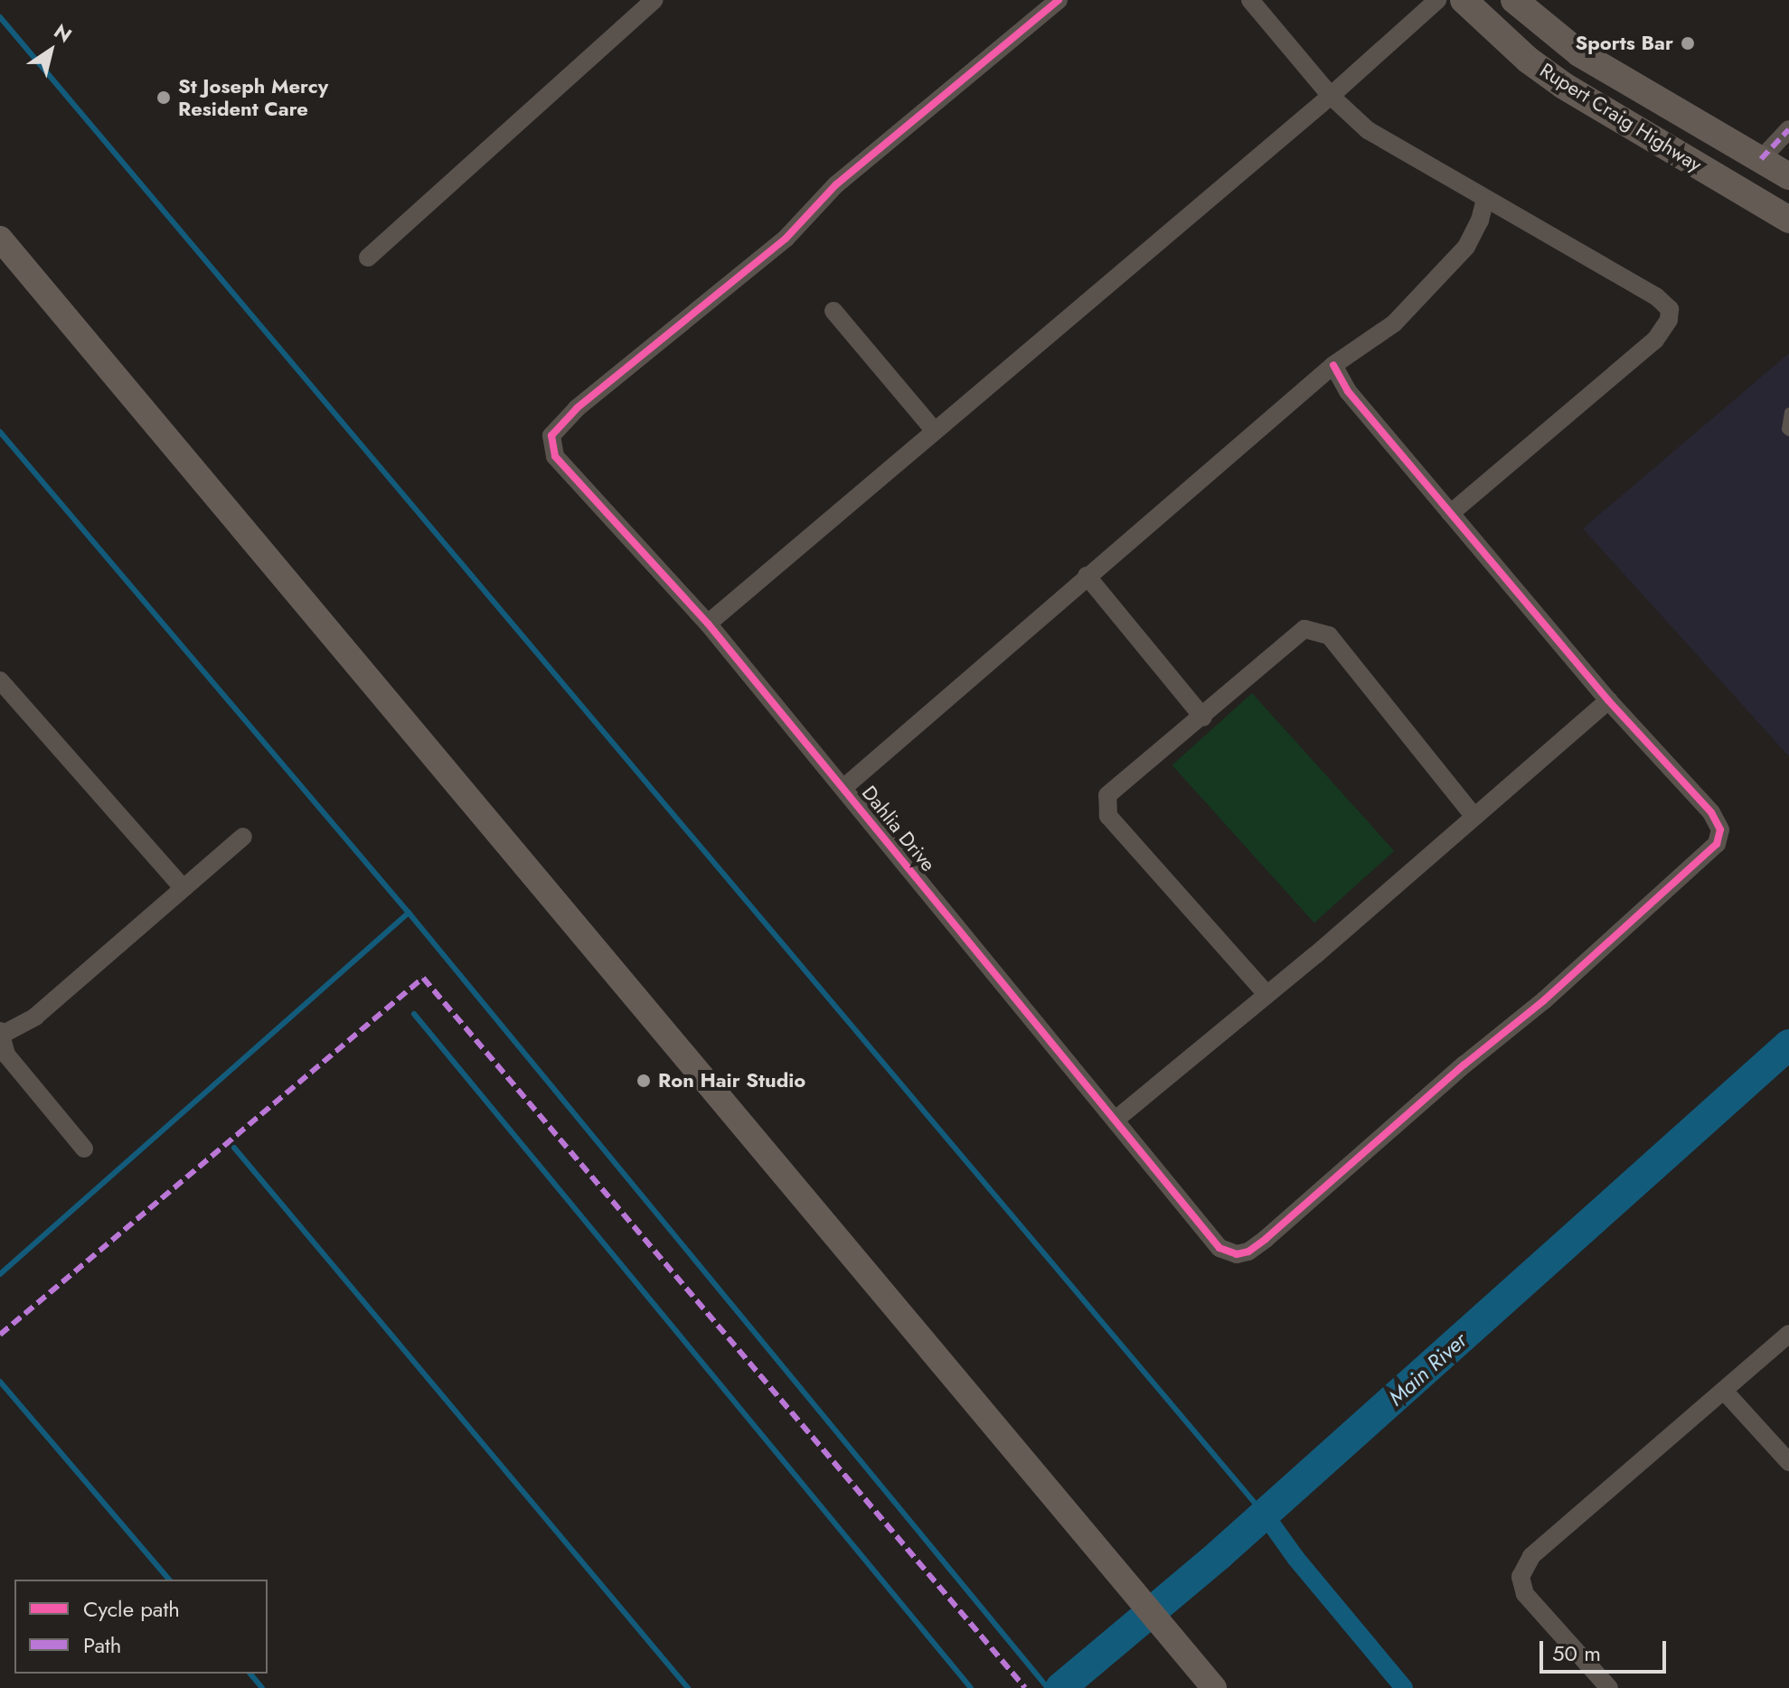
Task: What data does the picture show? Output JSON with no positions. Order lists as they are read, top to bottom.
{
  "streets": {
    "main road": ["Rupert Craig Highway"],
    "street": ["Dahlia Drive"]
  },
  "water": ["Main River"],
  "places": ["Sports Bar", "St Joseph Mercy Resident Care", "Ron Hair Studio"],
  "legend": ["Cycle path", "Path"],
  "scale_bar": "50 m",
  "north": "top right"
}
